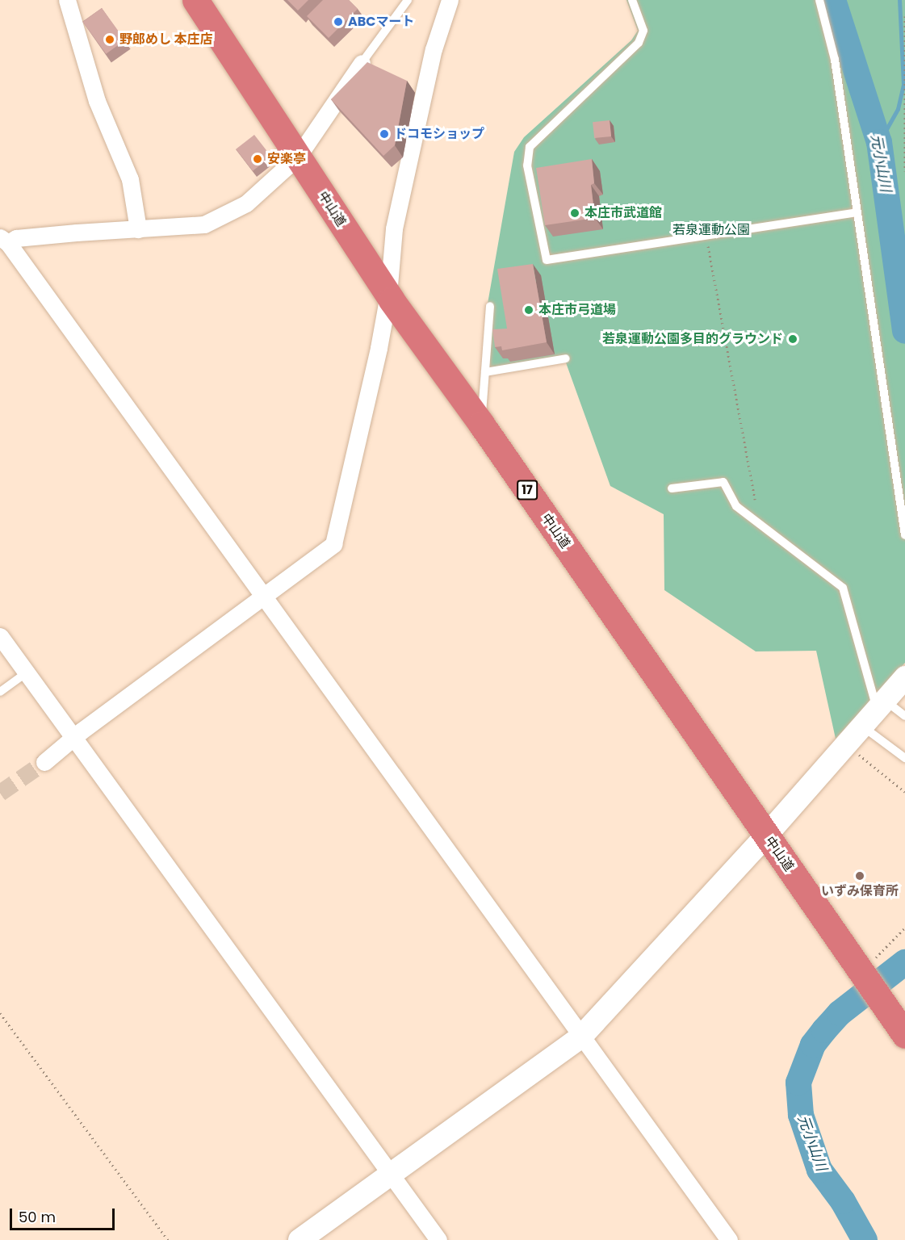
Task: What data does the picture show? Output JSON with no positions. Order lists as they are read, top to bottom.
{
  "streets": {
    "highway": ["中山道", "17"]
  },
  "water": ["元小山川"],
  "parks": ["若泉運動公園"],
  "places": [
    "ABCマート",
    "野郎めし 本庄店",
    "ドコモショップ",
    "安楽亭",
    "本庄市武道館",
    "本庄市弓道場",
    "若泉運動公園多目的グラウンド",
    "いずみ保育所"
  ],
  "scale_bar": "50 m"
}
